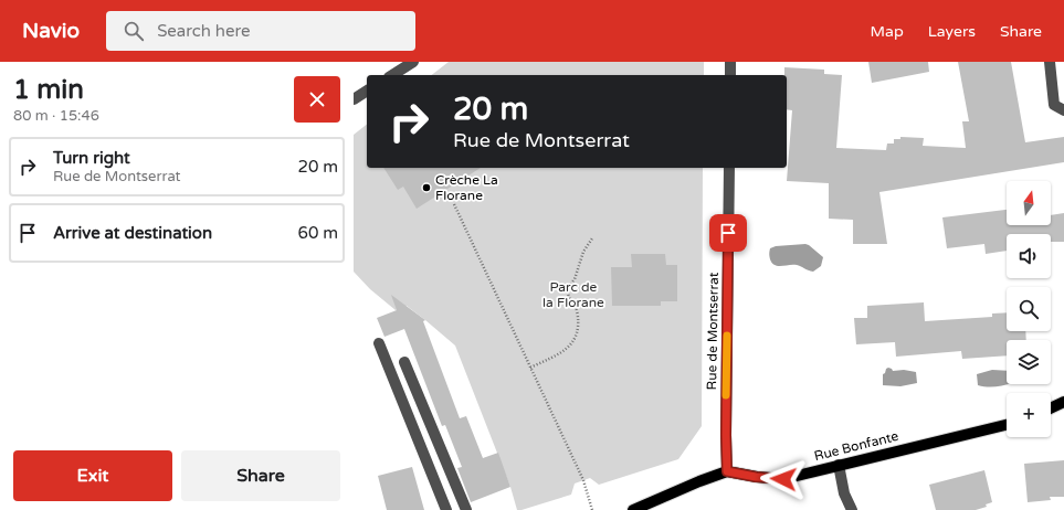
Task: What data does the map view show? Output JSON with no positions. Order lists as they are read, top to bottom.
{
  "streets": {
    "main road": ["Rue Bonfante"],
    "street": ["Rue de Montserrat"]
  },
  "crossings": [
    ["Rue de Montserrat", "Rue Bonfante"]
  ],
  "parks": ["Parc de la Florane"],
  "places": ["Crèche La Florane"],
  "north": "top",
  "page": {
    "header": "Navio",
    "search": "Search here",
    "nav": ["Map", "Layers", "Share"],
    "heading": ["1 min", "80 m · 15:46"],
    "turn": ["20 m", "Rue de Montserrat"],
    "list": [
      {
        "name": "Turn right",
        "note": "Rue de Montserrat",
        "value": "20 m"
      },
      {
        "name": "Arrive at destination",
        "value": "60 m"
      }
    ],
    "map_buttons": "+",
    "buttons": ["Exit", "Share"]
  }
}
